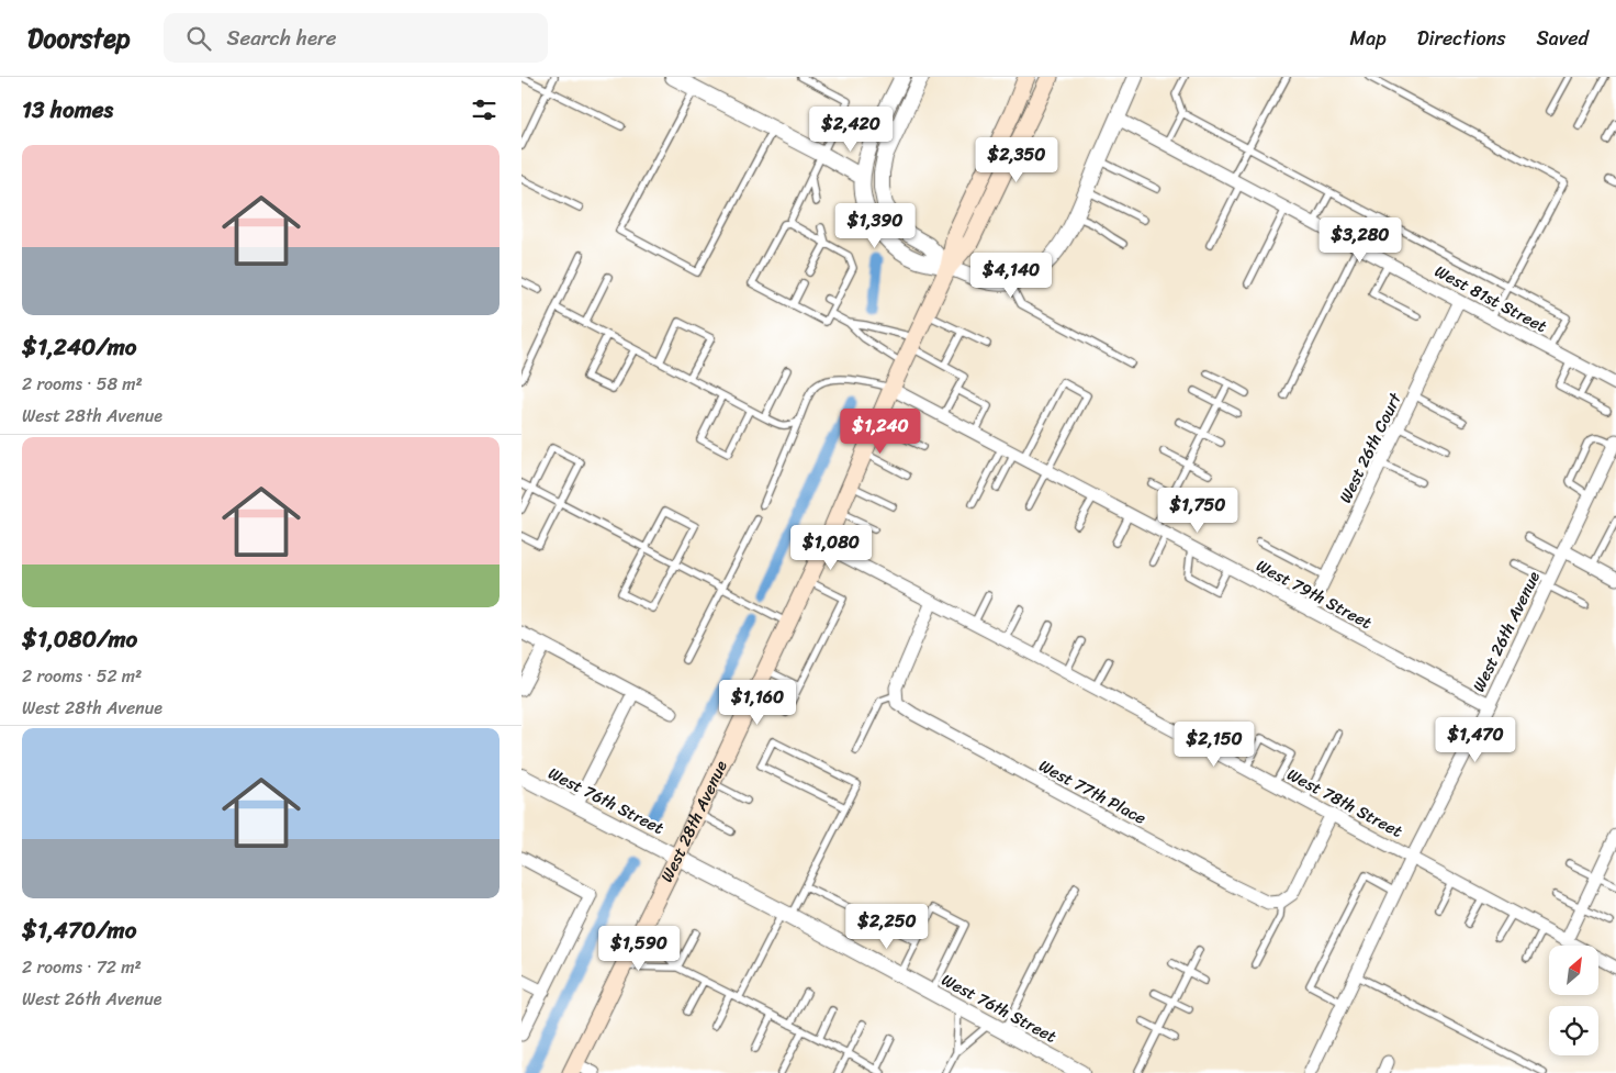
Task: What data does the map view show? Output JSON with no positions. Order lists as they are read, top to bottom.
{
  "streets": {
    "main road": ["West 28th Avenue"],
    "street": [
      "West 81st Street",
      "West 26th Court",
      "West 79th Street",
      "West 26th Avenue",
      "West 77th Place",
      "West 76th Street",
      "West 78th Street"
    ]
  },
  "crossings": [
    ["West 81st Street", "West 26th Court"],
    ["West 26th Court", "West 79th Street"],
    ["West 79th Street", "West 26th Avenue"],
    ["West 79th Street", "West 28th Avenue"],
    ["West 26th Avenue", "West 78th Street"],
    ["West 76th Street", "West 28th Avenue"],
    ["West 78th Street", "West 28th Avenue"]
  ],
  "north": "top right",
  "page": {
    "header": "Doorstep",
    "search": "Search here",
    "nav": ["Map", "Directions", "Saved"],
    "heading": "13 homes",
    "price": [
      "$2,420",
      "$2,350",
      "$1,390",
      "$3,280",
      "$4,140",
      "$1,240",
      "$1,750",
      "$1,080",
      "$1,160",
      "$1,470",
      "$2,150",
      "$2,250",
      "$1,590"
    ],
    "list": [
      {
        "name": "$1,240/mo",
        "note": "2 rooms · 58 m² · West 28th Avenue"
      },
      {
        "name": "$1,080/mo",
        "note": "2 rooms · 52 m² · West 28th Avenue"
      },
      {
        "name": "$1,470/mo",
        "note": "2 rooms · 72 m² · West 26th Avenue"
      }
    ]
  }
}
